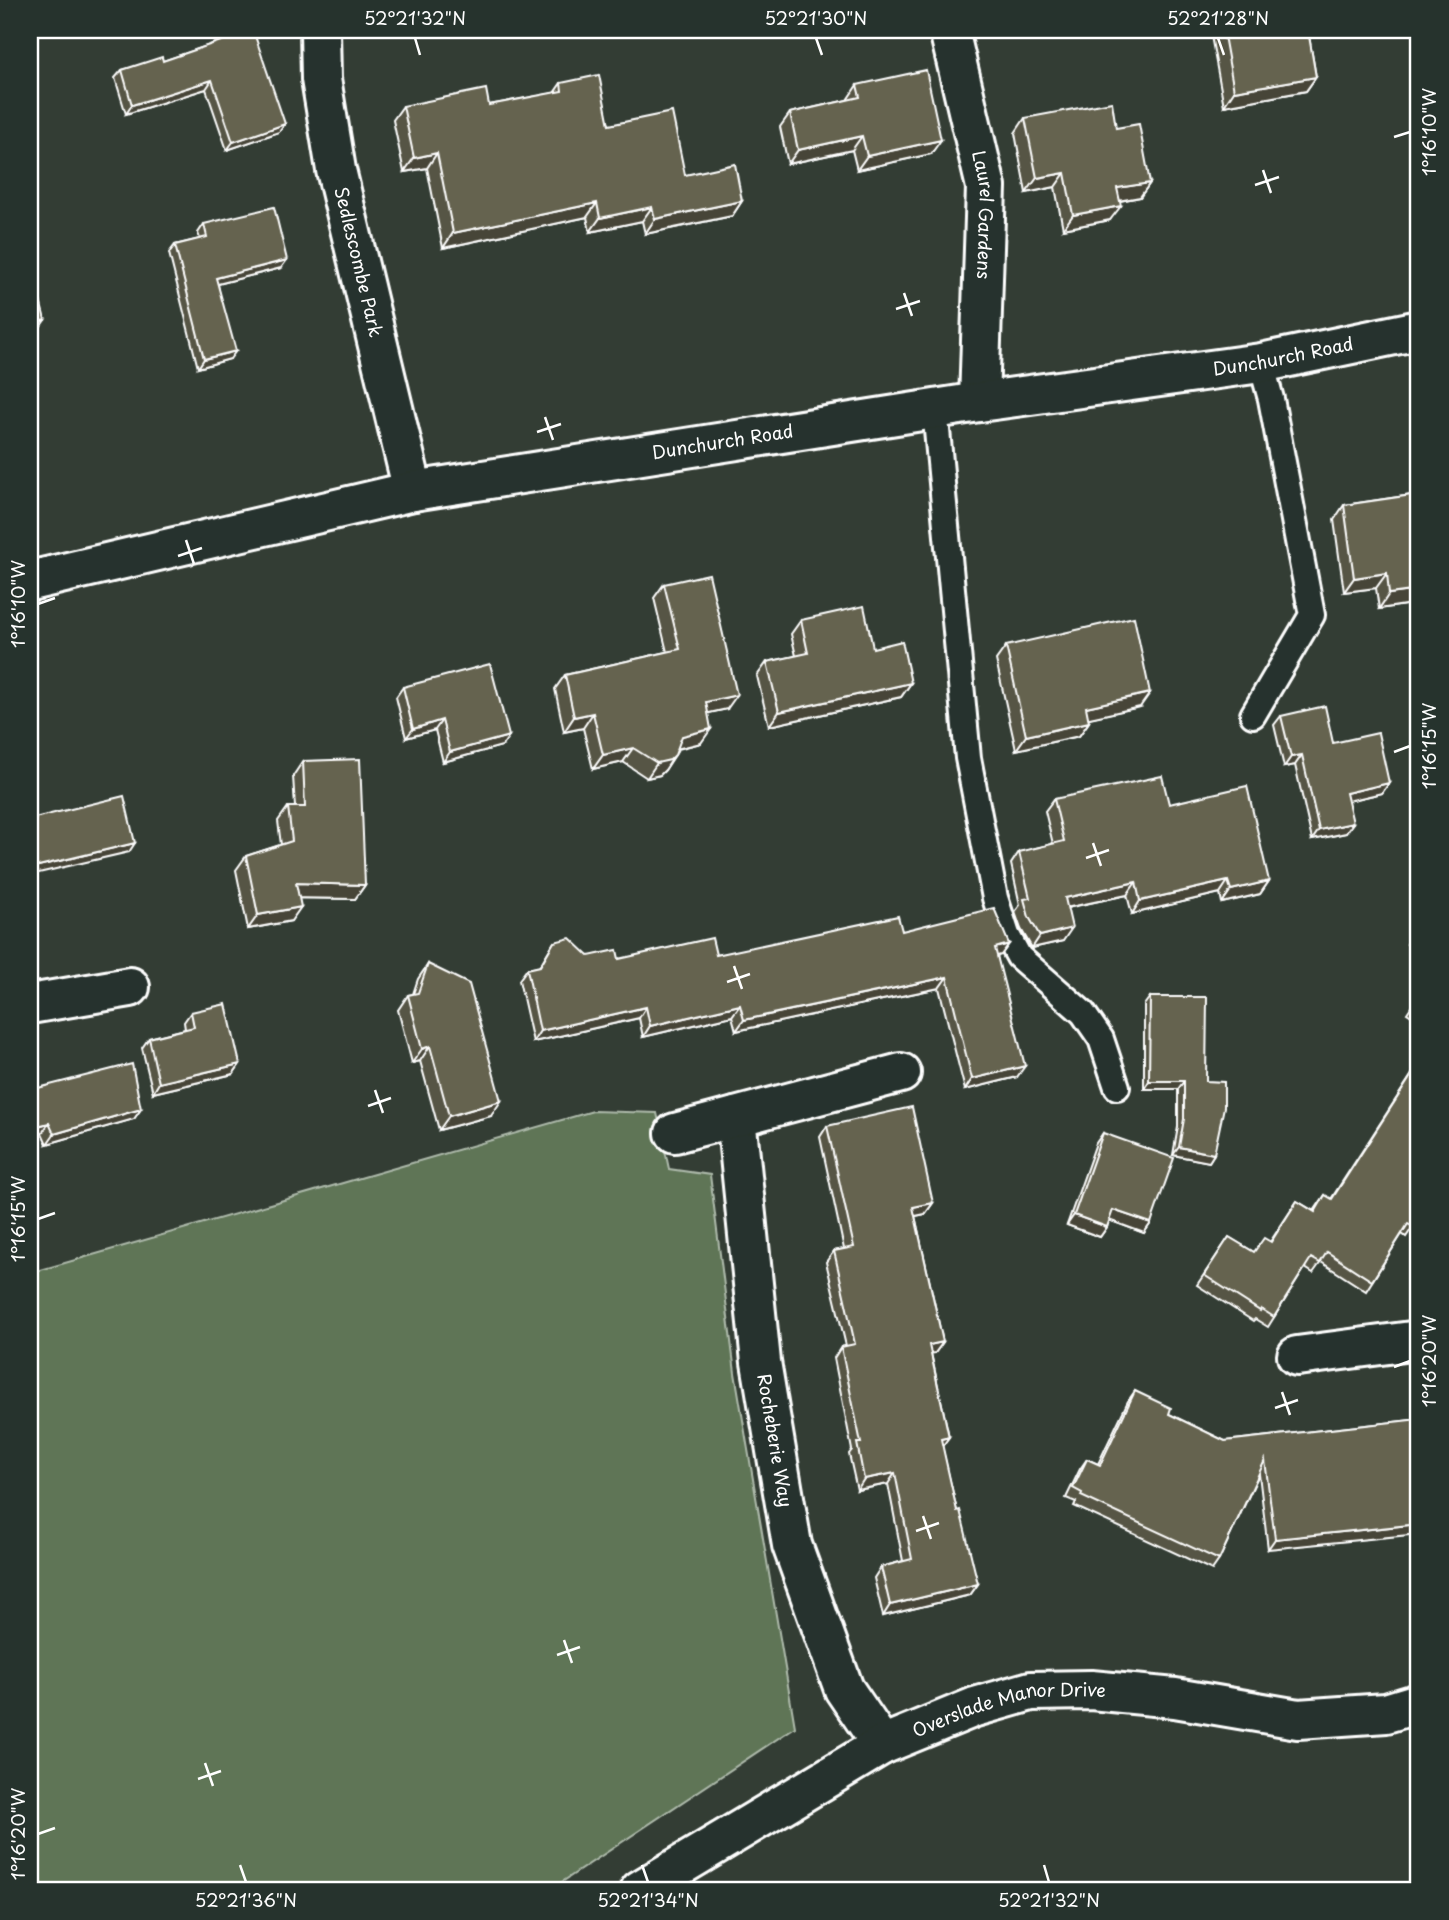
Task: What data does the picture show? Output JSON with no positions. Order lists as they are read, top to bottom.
{
  "streets": {
    "main road": [
      "Laurel Gardens",
      "Sedlescombe Park",
      "Dunchurch Road",
      "Rocheberie Way",
      "Overslade Manor Drive"
    ]
  },
  "crossings": [
    ["Laurel Gardens", "Dunchurch Road"],
    ["Sedlescombe Park", "Dunchurch Road"],
    ["Rocheberie Way", "Overslade Manor Drive"]
  ],
  "coordinates": [
    "52°21'32\"N",
    "52°21'30\"N",
    "52°21'28\"N",
    "1°16'10\"W",
    "1°16'15\"W",
    "1°16'20\"W",
    "52°21'36\"N",
    "52°21'34\"N"
  ]
}
